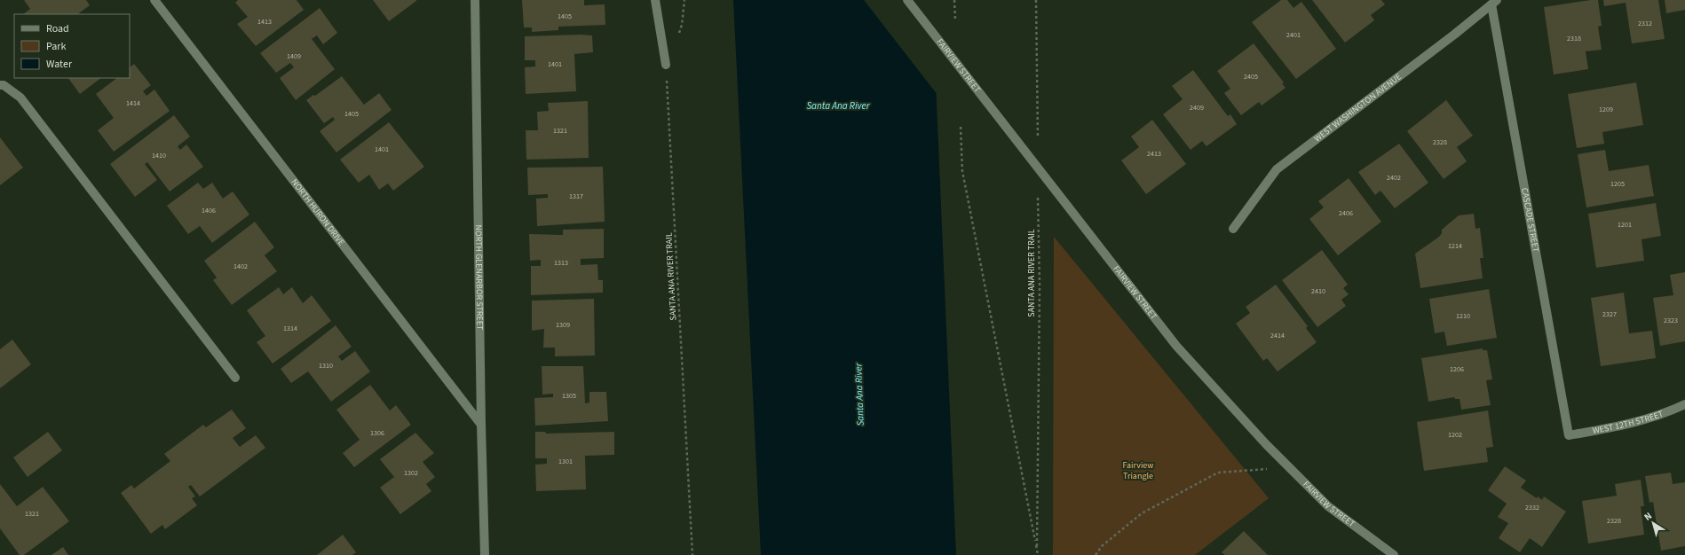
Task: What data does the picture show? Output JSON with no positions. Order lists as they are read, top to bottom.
{
  "streets": {
    "street": [
      "FAIRVIEW STREET",
      "WEST WASHINGTON AVENUE",
      "NORTH HURON DRIVE",
      "CASCADE STREET",
      "NORTH GLENARBOR STREET",
      "WEST 12TH STREET"
    ],
    "path": ["SANTA ANA RIVER TRAIL"]
  },
  "crossings": [
    ["FAIRVIEW STREET", "SANTA ANA RIVER TRAIL"],
    ["WEST WASHINGTON AVENUE", "CASCADE STREET"],
    ["NORTH HURON DRIVE", "NORTH GLENARBOR STREET"],
    ["CASCADE STREET", "WEST 12TH STREET"]
  ],
  "water": ["Santa Ana River"],
  "parks": ["Fairview Triangle"],
  "house_numbers": [
    "1405",
    "1413",
    "2312",
    "2401",
    "2318",
    "1409",
    "1401",
    "2405",
    "1414",
    "2409",
    "1209",
    "1405",
    "1321",
    "2328",
    "1401",
    "2413",
    "1410",
    "2402",
    "1205",
    "1317",
    "1406",
    "2406",
    "1201",
    "1214",
    "1313",
    "1402",
    "2410",
    "2327",
    "1210",
    "2323",
    "1309",
    "1314",
    "2414",
    "1310",
    "1206",
    "1305",
    "1306",
    "1202",
    "1301",
    "1302",
    "2332",
    "1321",
    "2328"
  ],
  "legend": ["Road", "Park", "Water"],
  "north": "top left"
}
